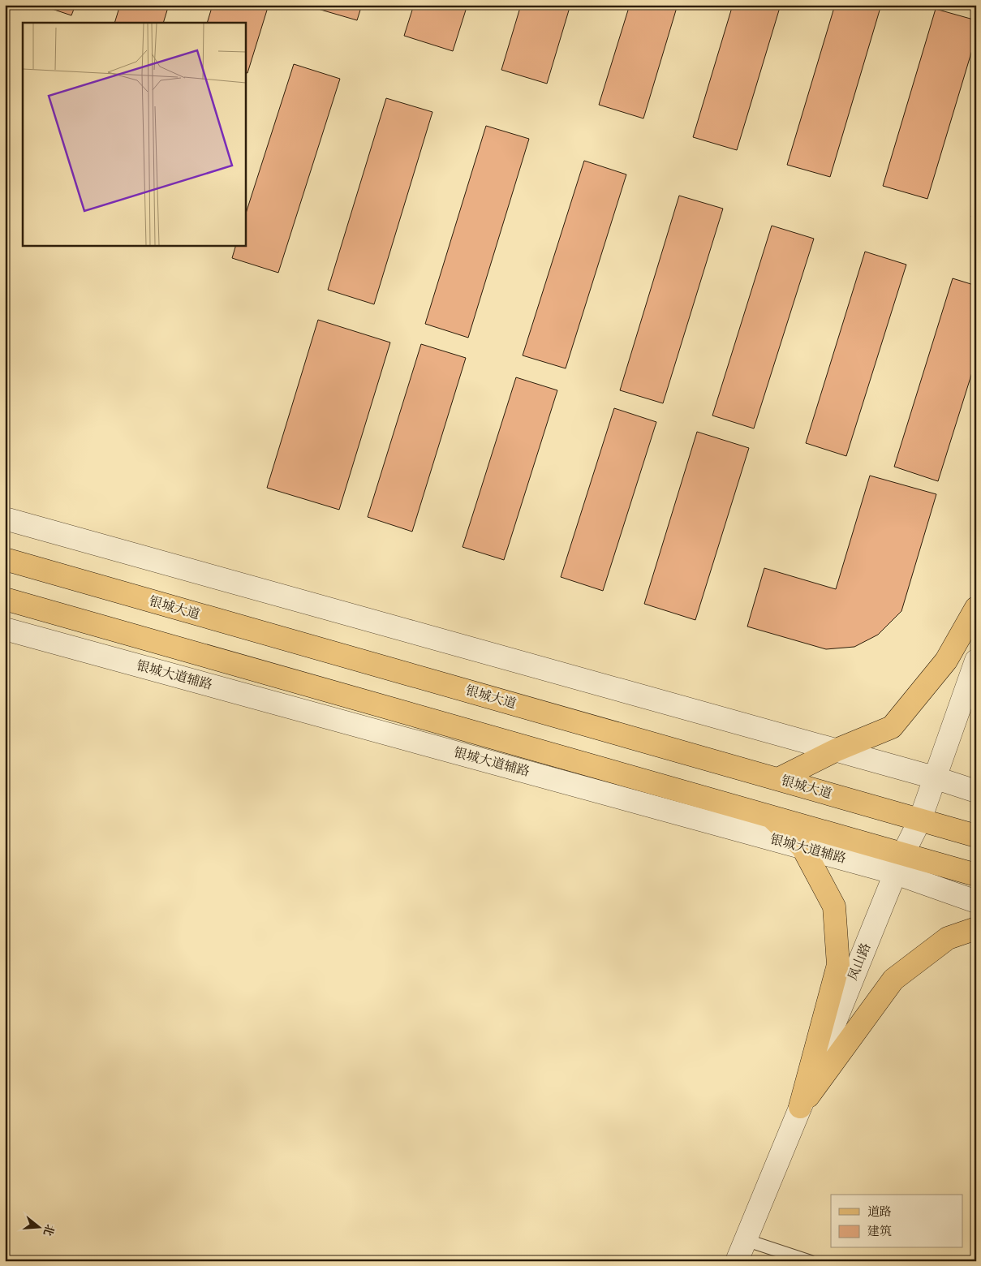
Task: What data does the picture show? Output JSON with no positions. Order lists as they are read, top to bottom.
{
  "streets": {
    "main road": ["银城大道"],
    "street": ["银城大道辅路", "凤山路"]
  },
  "crossings": [
    ["银城大道", "凤山路"],
    ["银城大道辅路", "凤山路"]
  ],
  "legend": ["道路", "建筑"],
  "north": "right"
}
